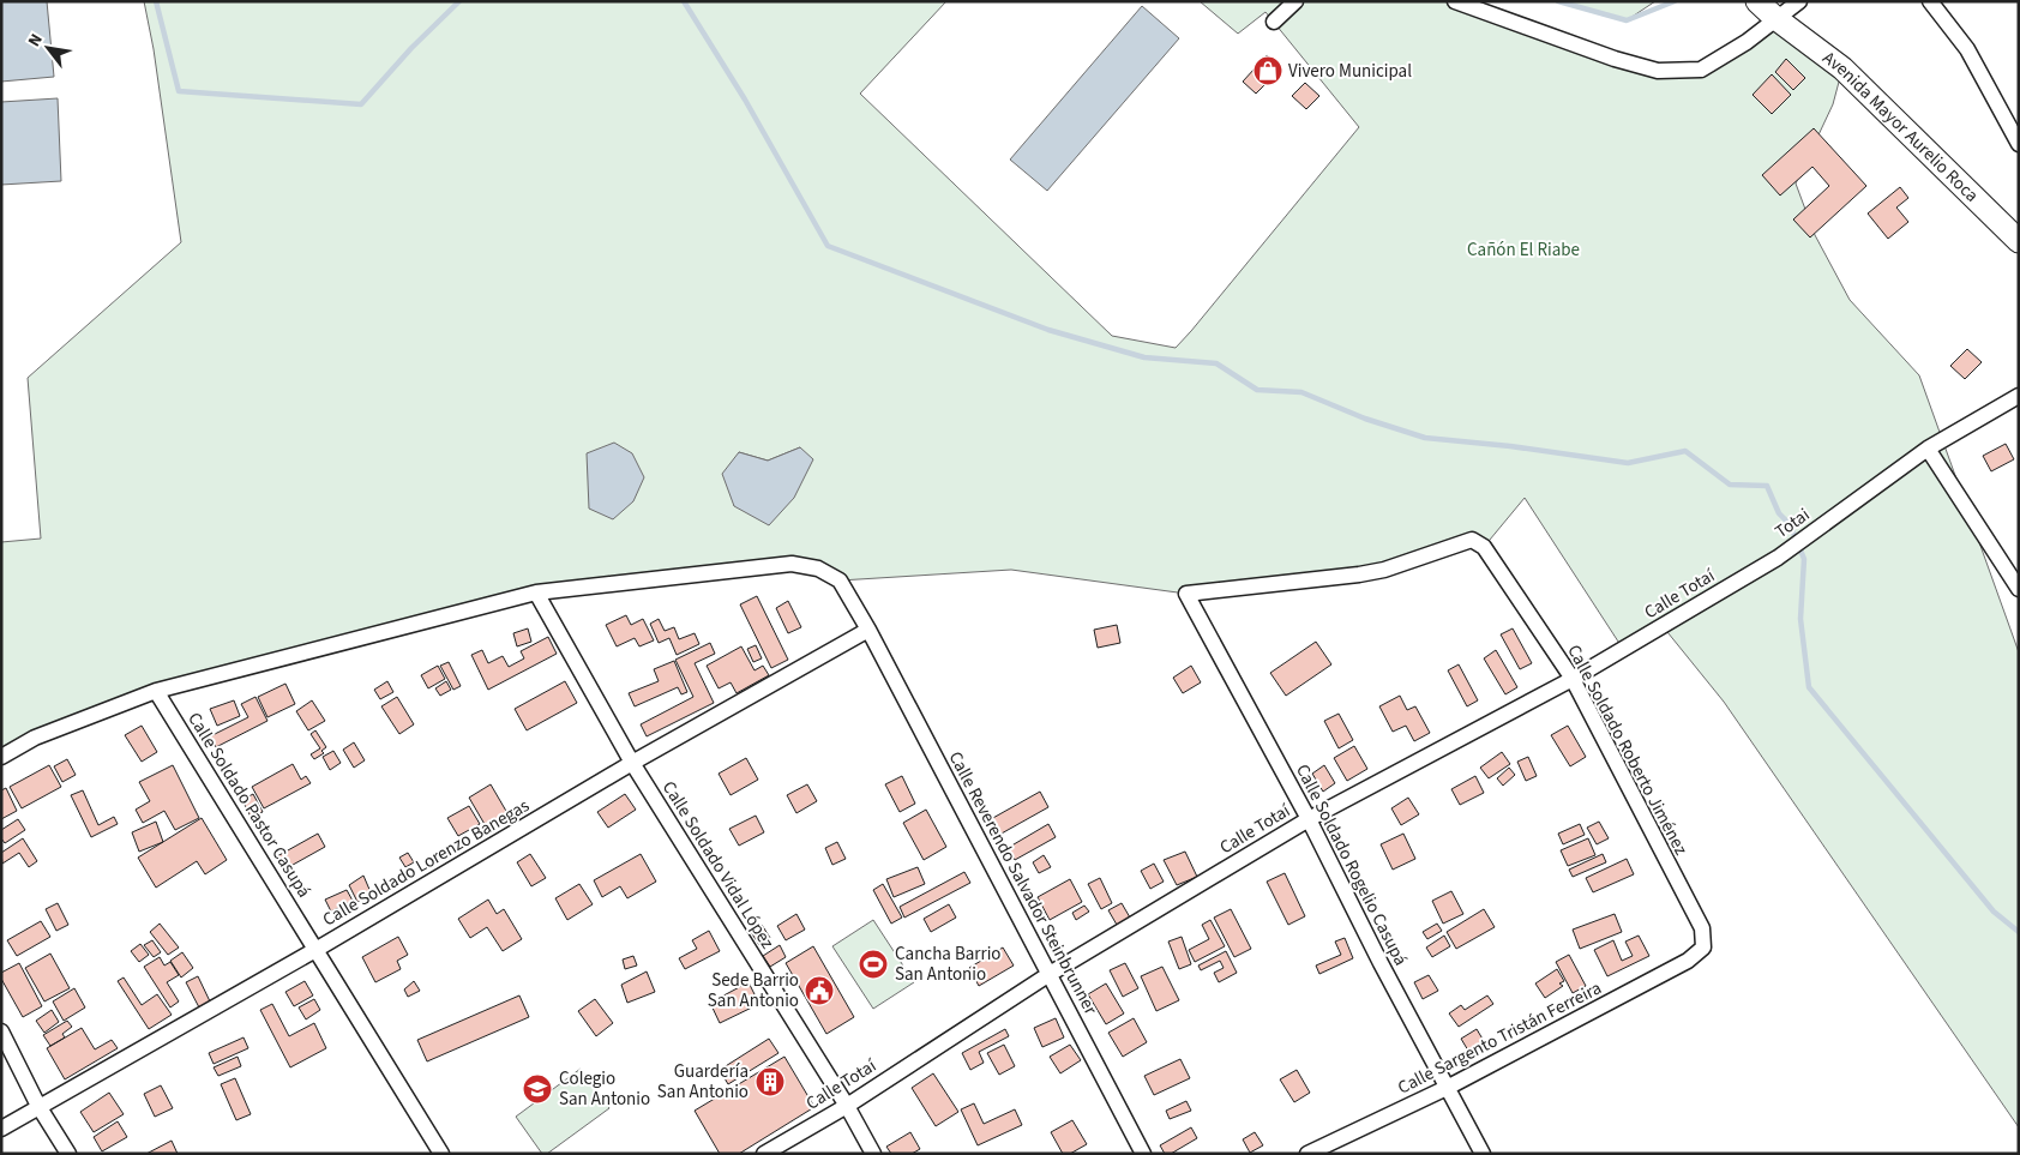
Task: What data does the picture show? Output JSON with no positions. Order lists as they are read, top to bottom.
{
  "streets": {
    "main road": ["Avenida Mayor Aurelio Roca"],
    "street": [
      "Totai",
      "Calle Totaí",
      "Calle Soldado Roberto Jiménez",
      "Calle Soldado Pastor Casupá",
      "Calle Soldado Lorenzo Banegas",
      "Calle Soldado Vidal López",
      "Calle Soldado Rogelio Casupá",
      "Calle Reverendo Salvador Steinbrunner",
      "Calle Sargento Tristán Ferreira"
    ]
  },
  "crossings": [
    ["Totai", "Calle Totaí"],
    ["Calle Totaí", "Calle Soldado Roberto Jiménez"],
    ["Calle Totaí", "Calle Soldado Vidal López"],
    ["Calle Totaí", "Calle Soldado Rogelio Casupá"],
    ["Calle Totaí", "Calle Reverendo Salvador Steinbrunner"],
    ["Calle Soldado Roberto Jiménez", "Calle Soldado Rogelio Casupá"],
    ["Calle Soldado Roberto Jiménez", "Calle Sargento Tristán Ferreira"],
    ["Calle Soldado Pastor Casupá", "Calle Soldado Lorenzo Banegas"],
    ["Calle Soldado Pastor Casupá", "Calle Reverendo Salvador Steinbrunner"],
    ["Calle Soldado Lorenzo Banegas", "Calle Soldado Vidal López"],
    ["Calle Soldado Lorenzo Banegas", "Calle Reverendo Salvador Steinbrunner"],
    ["Calle Soldado Vidal López", "Calle Reverendo Salvador Steinbrunner"],
    ["Calle Soldado Rogelio Casupá", "Calle Sargento Tristán Ferreira"]
  ],
  "parks": ["Cañón El Riabe"],
  "places": {
    "shop": ["Vivero Municipal"],
    "sports": ["Cancha Barrio San Antonio"],
    "public building": ["Sede Barrio San Antonio"],
    "building": ["Guardería San Antonio"],
    "school or university": ["Colegio San Antonio"]
  },
  "north": "top left"
}
